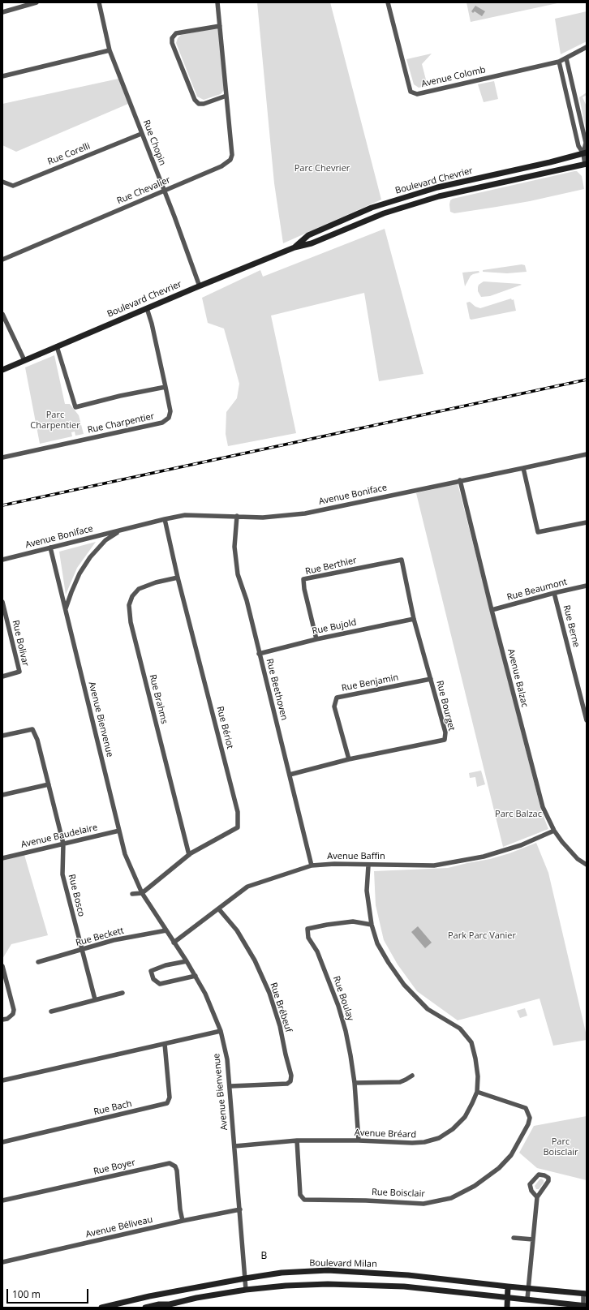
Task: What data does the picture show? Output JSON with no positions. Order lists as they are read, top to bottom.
{
  "streets": {
    "street": [
      "Avenue Colomb",
      "Rue Chopin",
      "Rue Corelli",
      "Boulevard Chevrier",
      "Rue Chevalier",
      "Rue Charpentier",
      "Avenue Boniface",
      "Rue Berthier",
      "Rue Beaumont",
      "Rue Berne",
      "Rue Bujold",
      "Rue Bolivar",
      "Avenue Balzac",
      "Rue Benjamin",
      "Rue Beethoven",
      "Rue Brahms",
      "Rue Bourget",
      "Avenue Bienvenue",
      "Rue Bériot",
      "Avenue Baudelaire",
      "Avenue Baffin",
      "Rue Bosco",
      "Rue Beckett",
      "Rue Boulay",
      "Rue Brébeuf",
      "Rue Bach",
      "Avenue Bréard",
      "Rue Boyer",
      "Rue Boisclair",
      "Avenue Béliveau",
      "Boulevard Milan"
    ]
  },
  "crossings": [
    ["Rue Chopin", "Rue Corelli"],
    ["Rue Chopin", "Boulevard Chevrier"],
    ["Rue Chopin", "Rue Chevalier"],
    ["Boulevard Chevrier", "Rue Charpentier"],
    ["Avenue Boniface", "Avenue Balzac"],
    ["Avenue Boniface", "Rue Beethoven"],
    ["Avenue Boniface", "Avenue Bienvenue"],
    ["Avenue Boniface", "Rue Bériot"],
    ["Rue Berthier", "Rue Bujold"],
    ["Rue Berthier", "Rue Bourget"],
    ["Rue Beaumont", "Rue Berne"],
    ["Rue Beaumont", "Avenue Balzac"],
    ["Rue Bujold", "Rue Beethoven"],
    ["Rue Bujold", "Rue Bourget"],
    ["Avenue Balzac", "Avenue Baffin"],
    ["Rue Benjamin", "Rue Bourget"],
    ["Rue Beethoven", "Rue Bourget"],
    ["Rue Beethoven", "Avenue Baffin"],
    ["Rue Brahms", "Rue Bériot"],
    ["Avenue Bienvenue", "Rue Bériot"],
    ["Avenue Bienvenue", "Avenue Baudelaire"],
    ["Avenue Bienvenue", "Avenue Baffin"],
    ["Avenue Bienvenue", "Rue Beckett"],
    ["Avenue Bienvenue", "Rue Brébeuf"],
    ["Avenue Bienvenue", "Avenue Bréard"],
    ["Avenue Bienvenue", "Avenue Béliveau"],
    ["Avenue Bienvenue", "Boulevard Milan"],
    ["Avenue Baudelaire", "Rue Bosco"],
    ["Avenue Baffin", "Rue Brébeuf"],
    ["Avenue Baffin", "Avenue Bréard"],
    ["Rue Bosco", "Rue Beckett"],
    ["Rue Boulay", "Avenue Bréard"],
    ["Avenue Bréard", "Rue Boisclair"],
    ["Rue Boyer", "Avenue Béliveau"]
  ],
  "districts": ["B"],
  "parks": [
    "Parc Chevrier",
    "Parc Charpentier",
    "Parc Balzac",
    "Park Parc Vanier",
    "Parc Boisclair"
  ],
  "scale_bar": "100 m"
}
